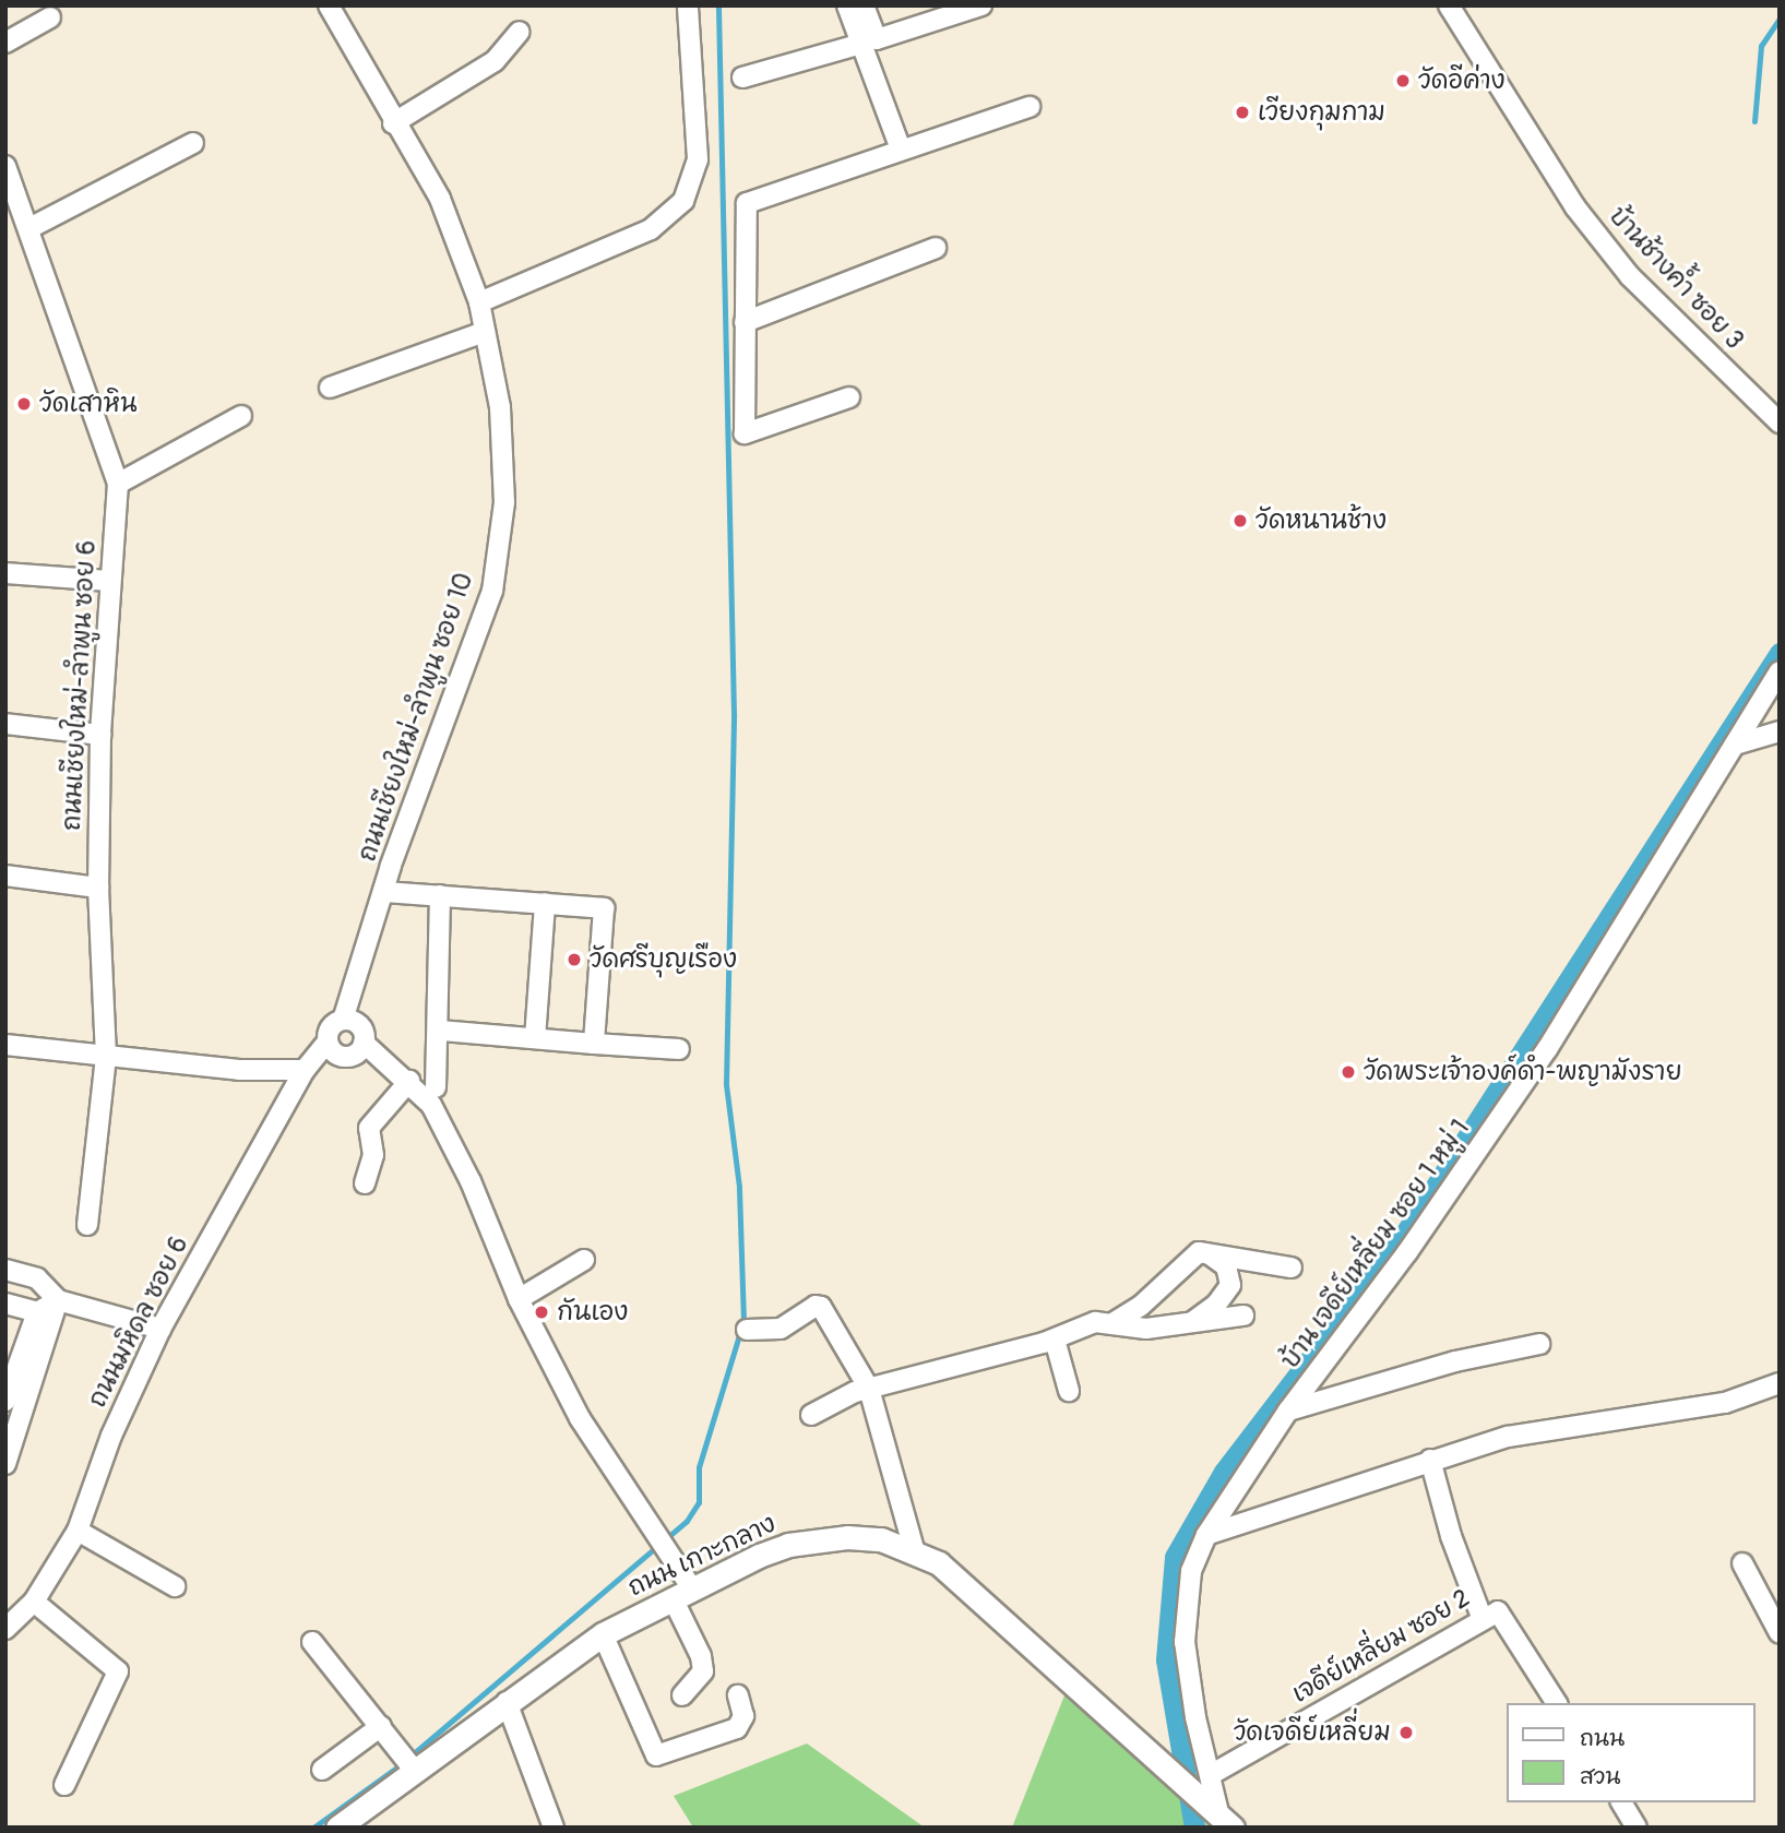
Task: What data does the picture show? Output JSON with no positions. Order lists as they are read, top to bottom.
{
  "streets": {
    "street": [
      "บ้านช้างค้ำ ซอย 3",
      "ถนนเชียงใหม่-ลำพูน ซอย 6",
      "ถนนเชียงใหม่-ลำพูน ซอย 10",
      "บ้าน เจดีย์เหลี่ยม ซอย 1 หมู่ 1",
      "ถนนมหิดล ซอย 6",
      "ถนน เกาะกลาง",
      "เจดีย์เหลี่ยม ซอย 2"
    ]
  },
  "crossings": [
    ["ถนนเชียงใหม่-ลำพูน ซอย 10", "ถนนมหิดล ซอย 6"],
    ["บ้าน เจดีย์เหลี่ยม ซอย 1 หมู่ 1", "ถนน เกาะกลาง"],
    ["บ้าน เจดีย์เหลี่ยม ซอย 1 หมู่ 1", "เจดีย์เหลี่ยม ซอย 2"]
  ],
  "places": [
    "วัดอีค่าง",
    "เวียงกุมกาม",
    "วัดเสาหิน",
    "วัดหนานช้าง",
    "วัดศรีบุญเรือง",
    "วัดพระเจ้าองค์ดำ-พญามังราย",
    "กันเอง",
    "วัดเจดีย์เหลี่ยม"
  ],
  "legend": ["ถนน", "สวน"]
}
